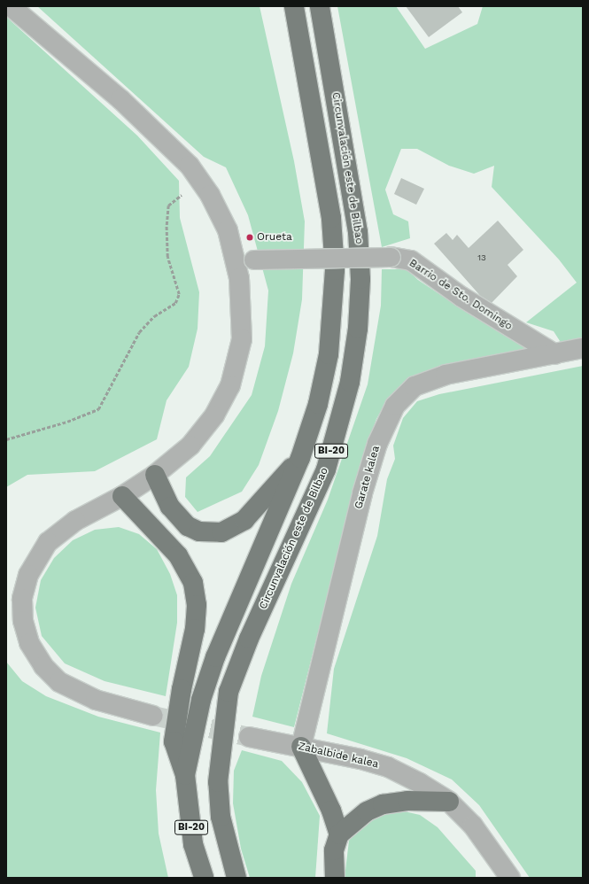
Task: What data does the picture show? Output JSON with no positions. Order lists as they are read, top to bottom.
{
  "streets": {
    "main road": ["Circunvalación este de Bilbao", "BI-20"],
    "street": ["Barrio de Sto. Domingo", "Garate kalea", "Zabalbide kalea"]
  },
  "crossings": [
    ["Barrio de Sto. Domingo", "Garate kalea"],
    ["Garate kalea", "Zabalbide kalea"]
  ],
  "places": ["Orueta"],
  "house_numbers": ["13"]
}
